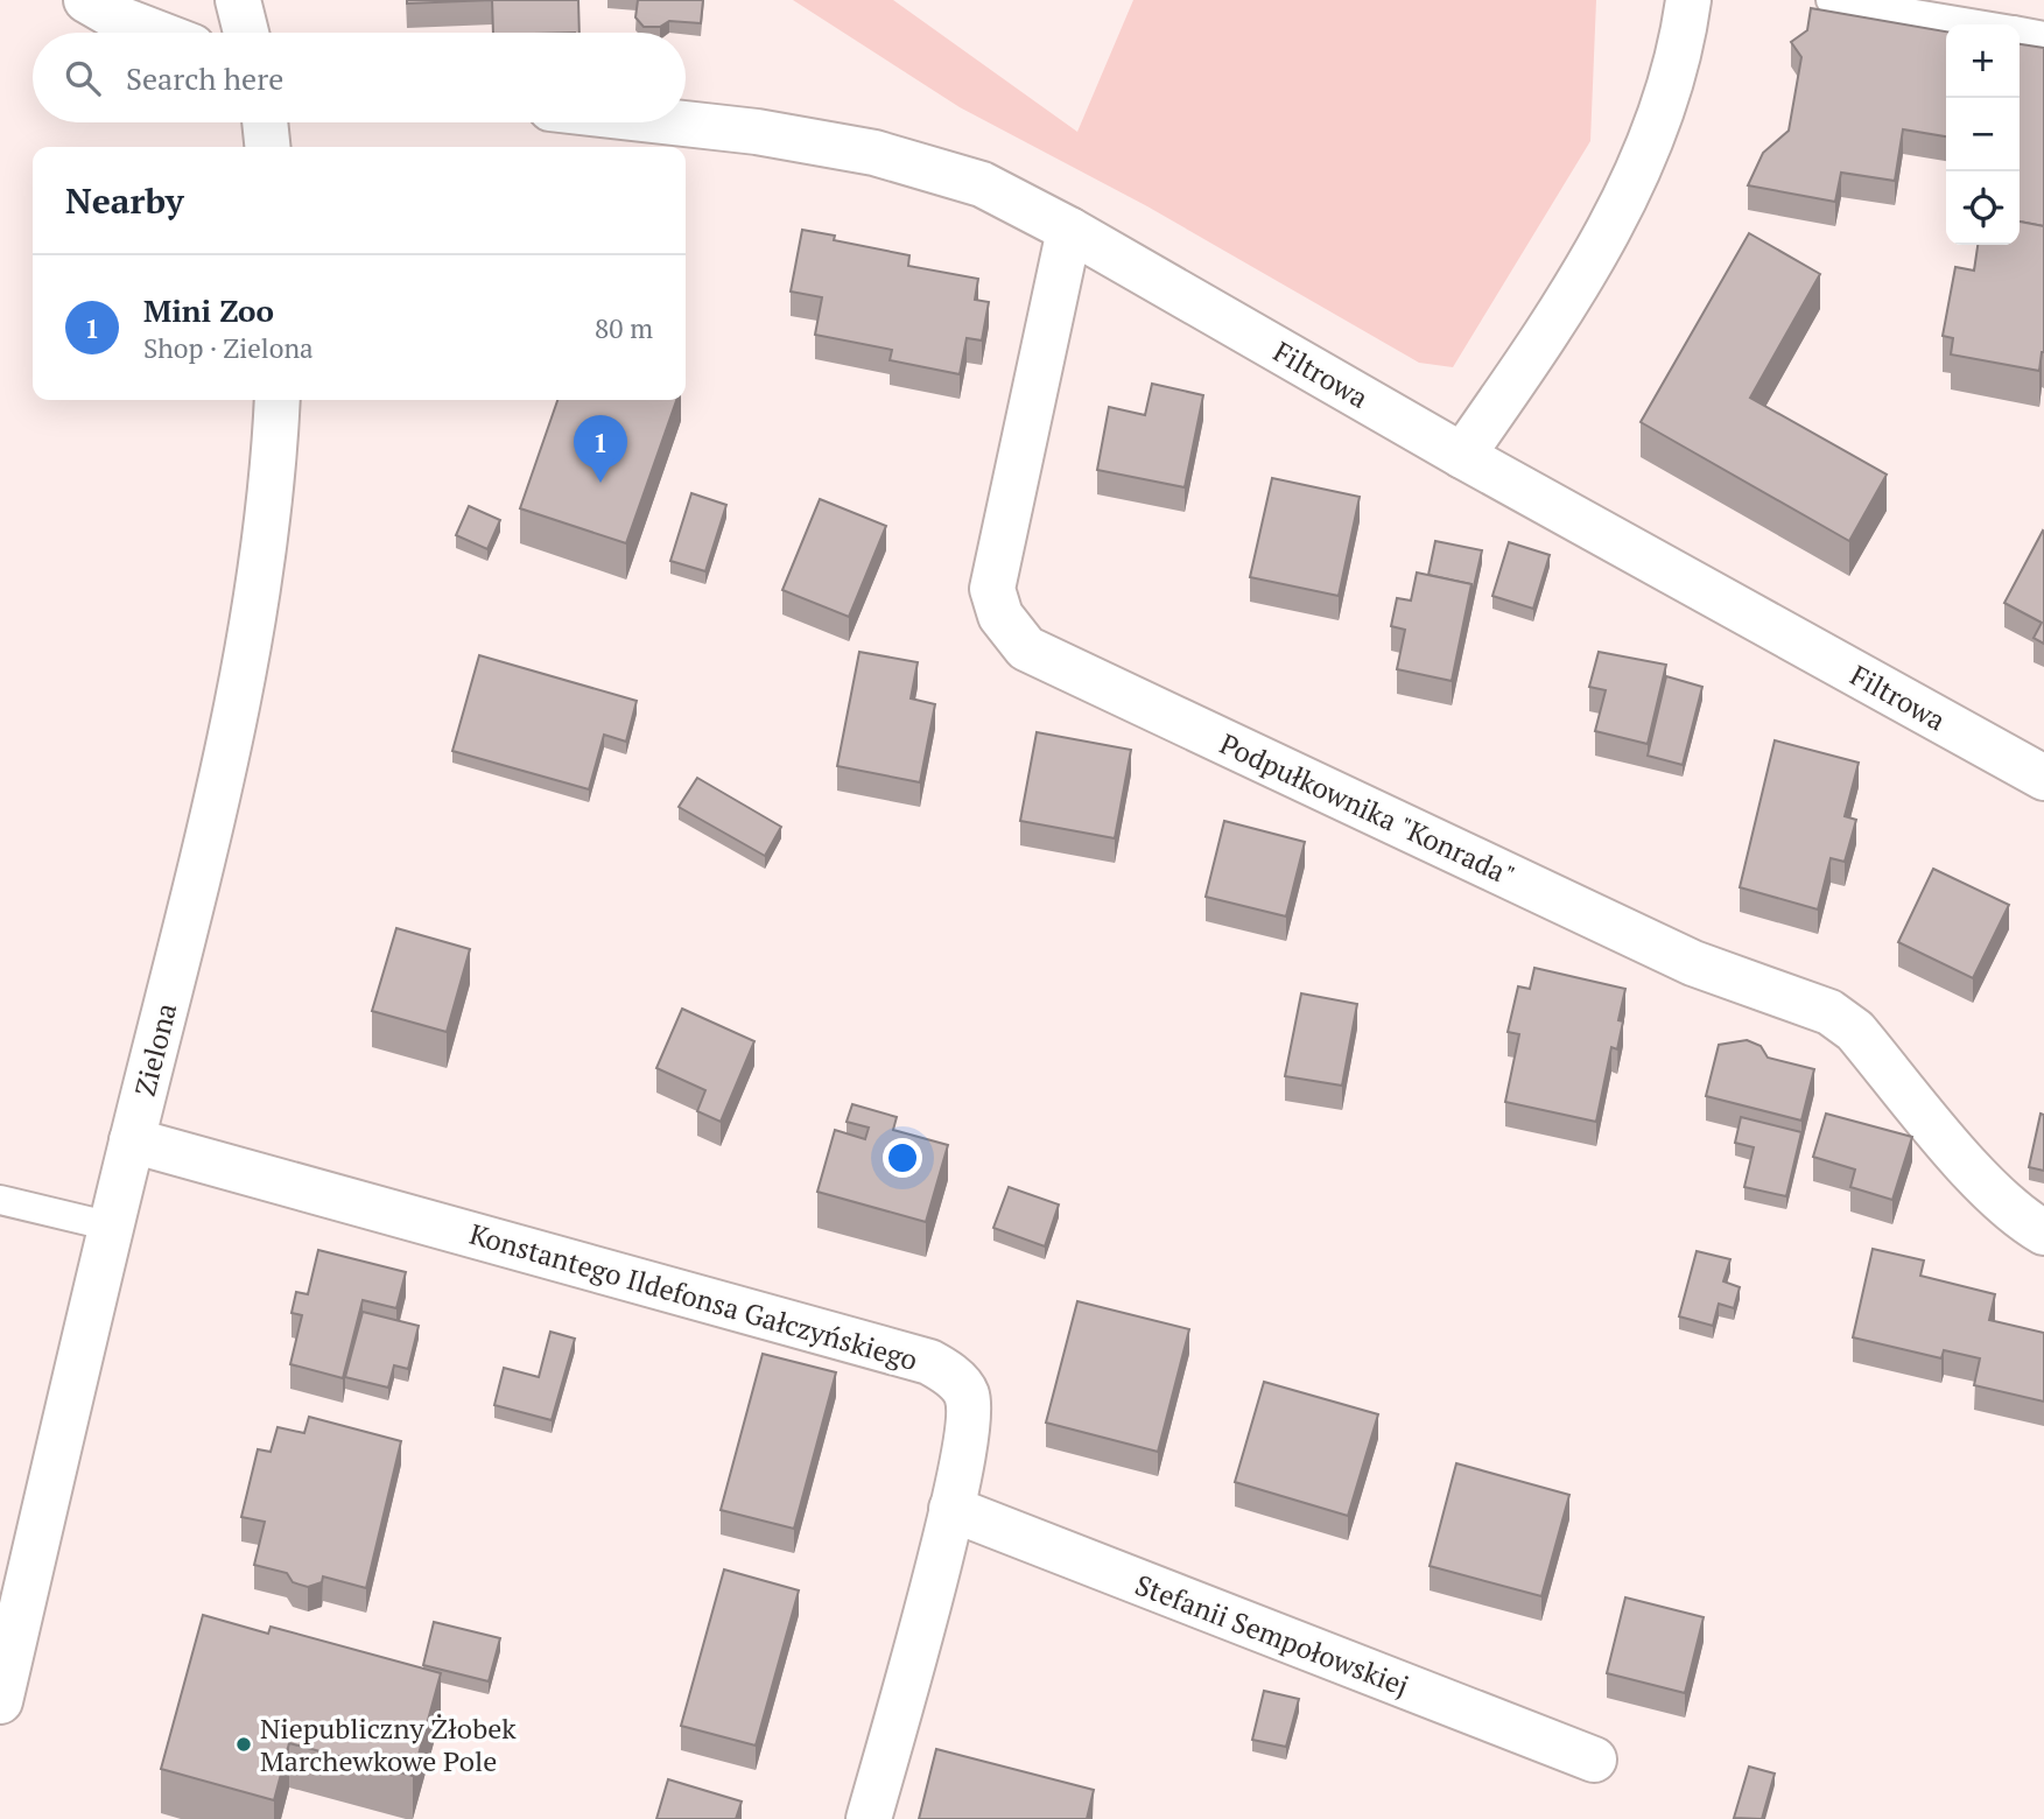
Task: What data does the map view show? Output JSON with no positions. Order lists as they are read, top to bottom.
{
  "streets": {
    "street": [
      "Filtrowa",
      "Podpułkownika \"Konrada\"",
      "Zielona",
      "Konstantego Ildefonsa Gałczyńskiego",
      "Stefanii Sempołowskiej"
    ]
  },
  "crossings": [
    ["Filtrowa", "Podpułkownika \"Konrada\""],
    ["Zielona", "Konstantego Ildefonsa Gałczyńskiego"],
    ["Konstantego Ildefonsa Gałczyńskiego", "Stefanii Sempołowskiej"]
  ],
  "places": ["Niepubliczny Żłobek Marchewkowe Pole"],
  "page": {
    "map_buttons": ["+", "−"],
    "search": "Search here",
    "heading": "Nearby",
    "list": [
      {
        "mark": "1",
        "name": "Mini Zoo",
        "note": "Shop · Zielona",
        "value": "80 m"
      }
    ],
    "pins": "1"
  }
}
